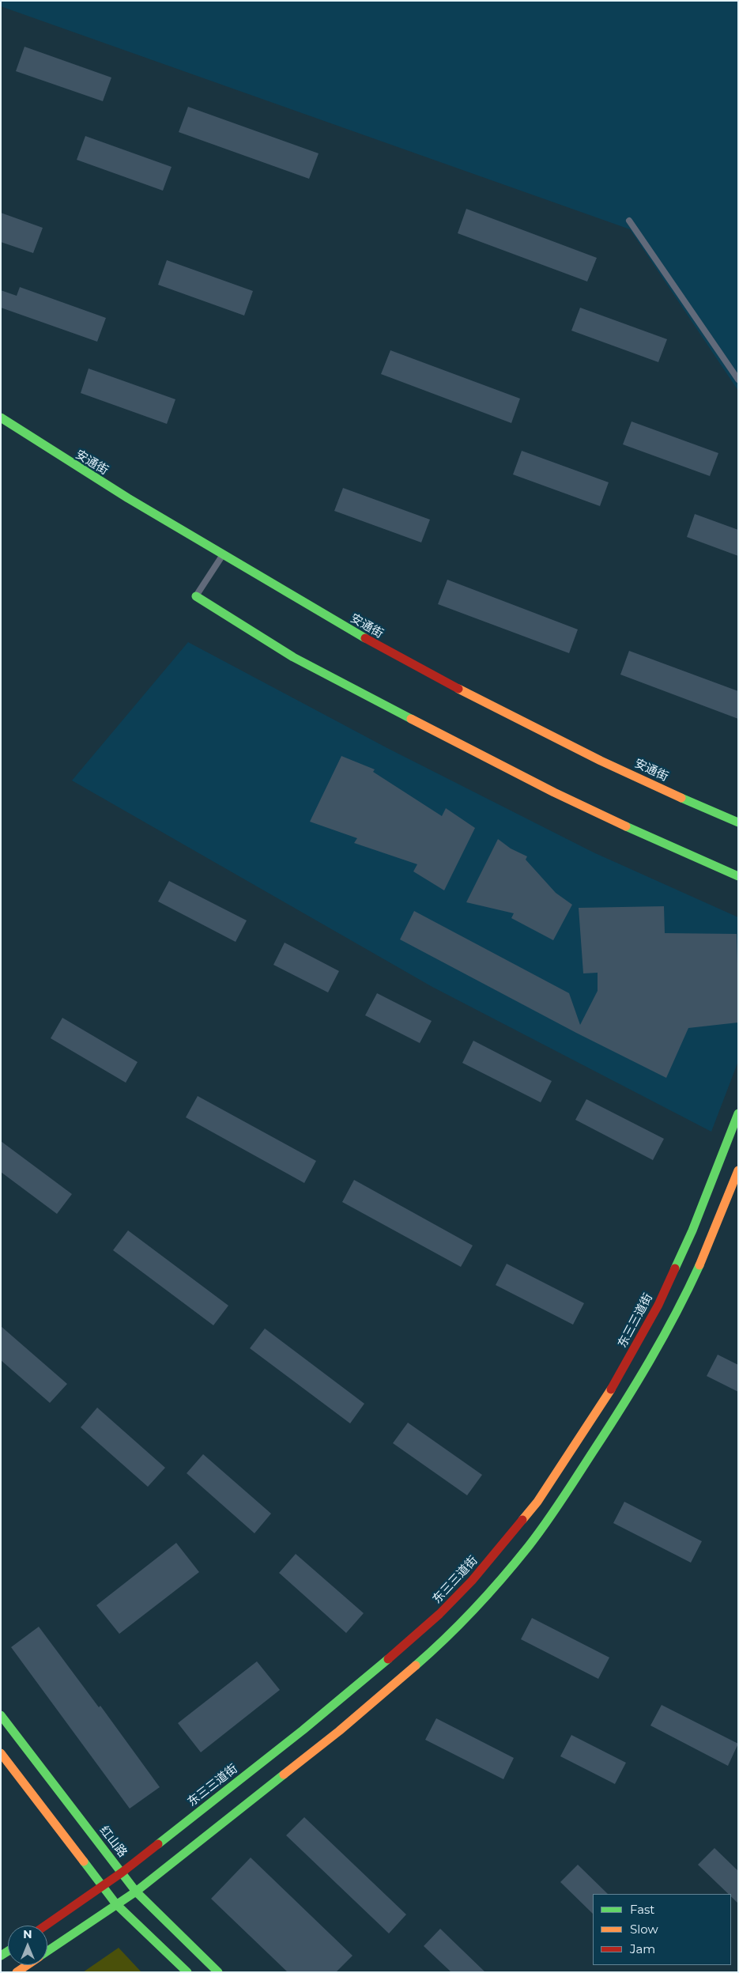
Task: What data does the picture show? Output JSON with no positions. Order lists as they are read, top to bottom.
{
  "streets": {
    "main road": ["安通街", "东三三道街", "红山路"]
  },
  "crossings": [
    ["东三三道街", "红山路"]
  ],
  "legend": ["Fast", "Slow", "Jam"],
  "north": "top"
}
